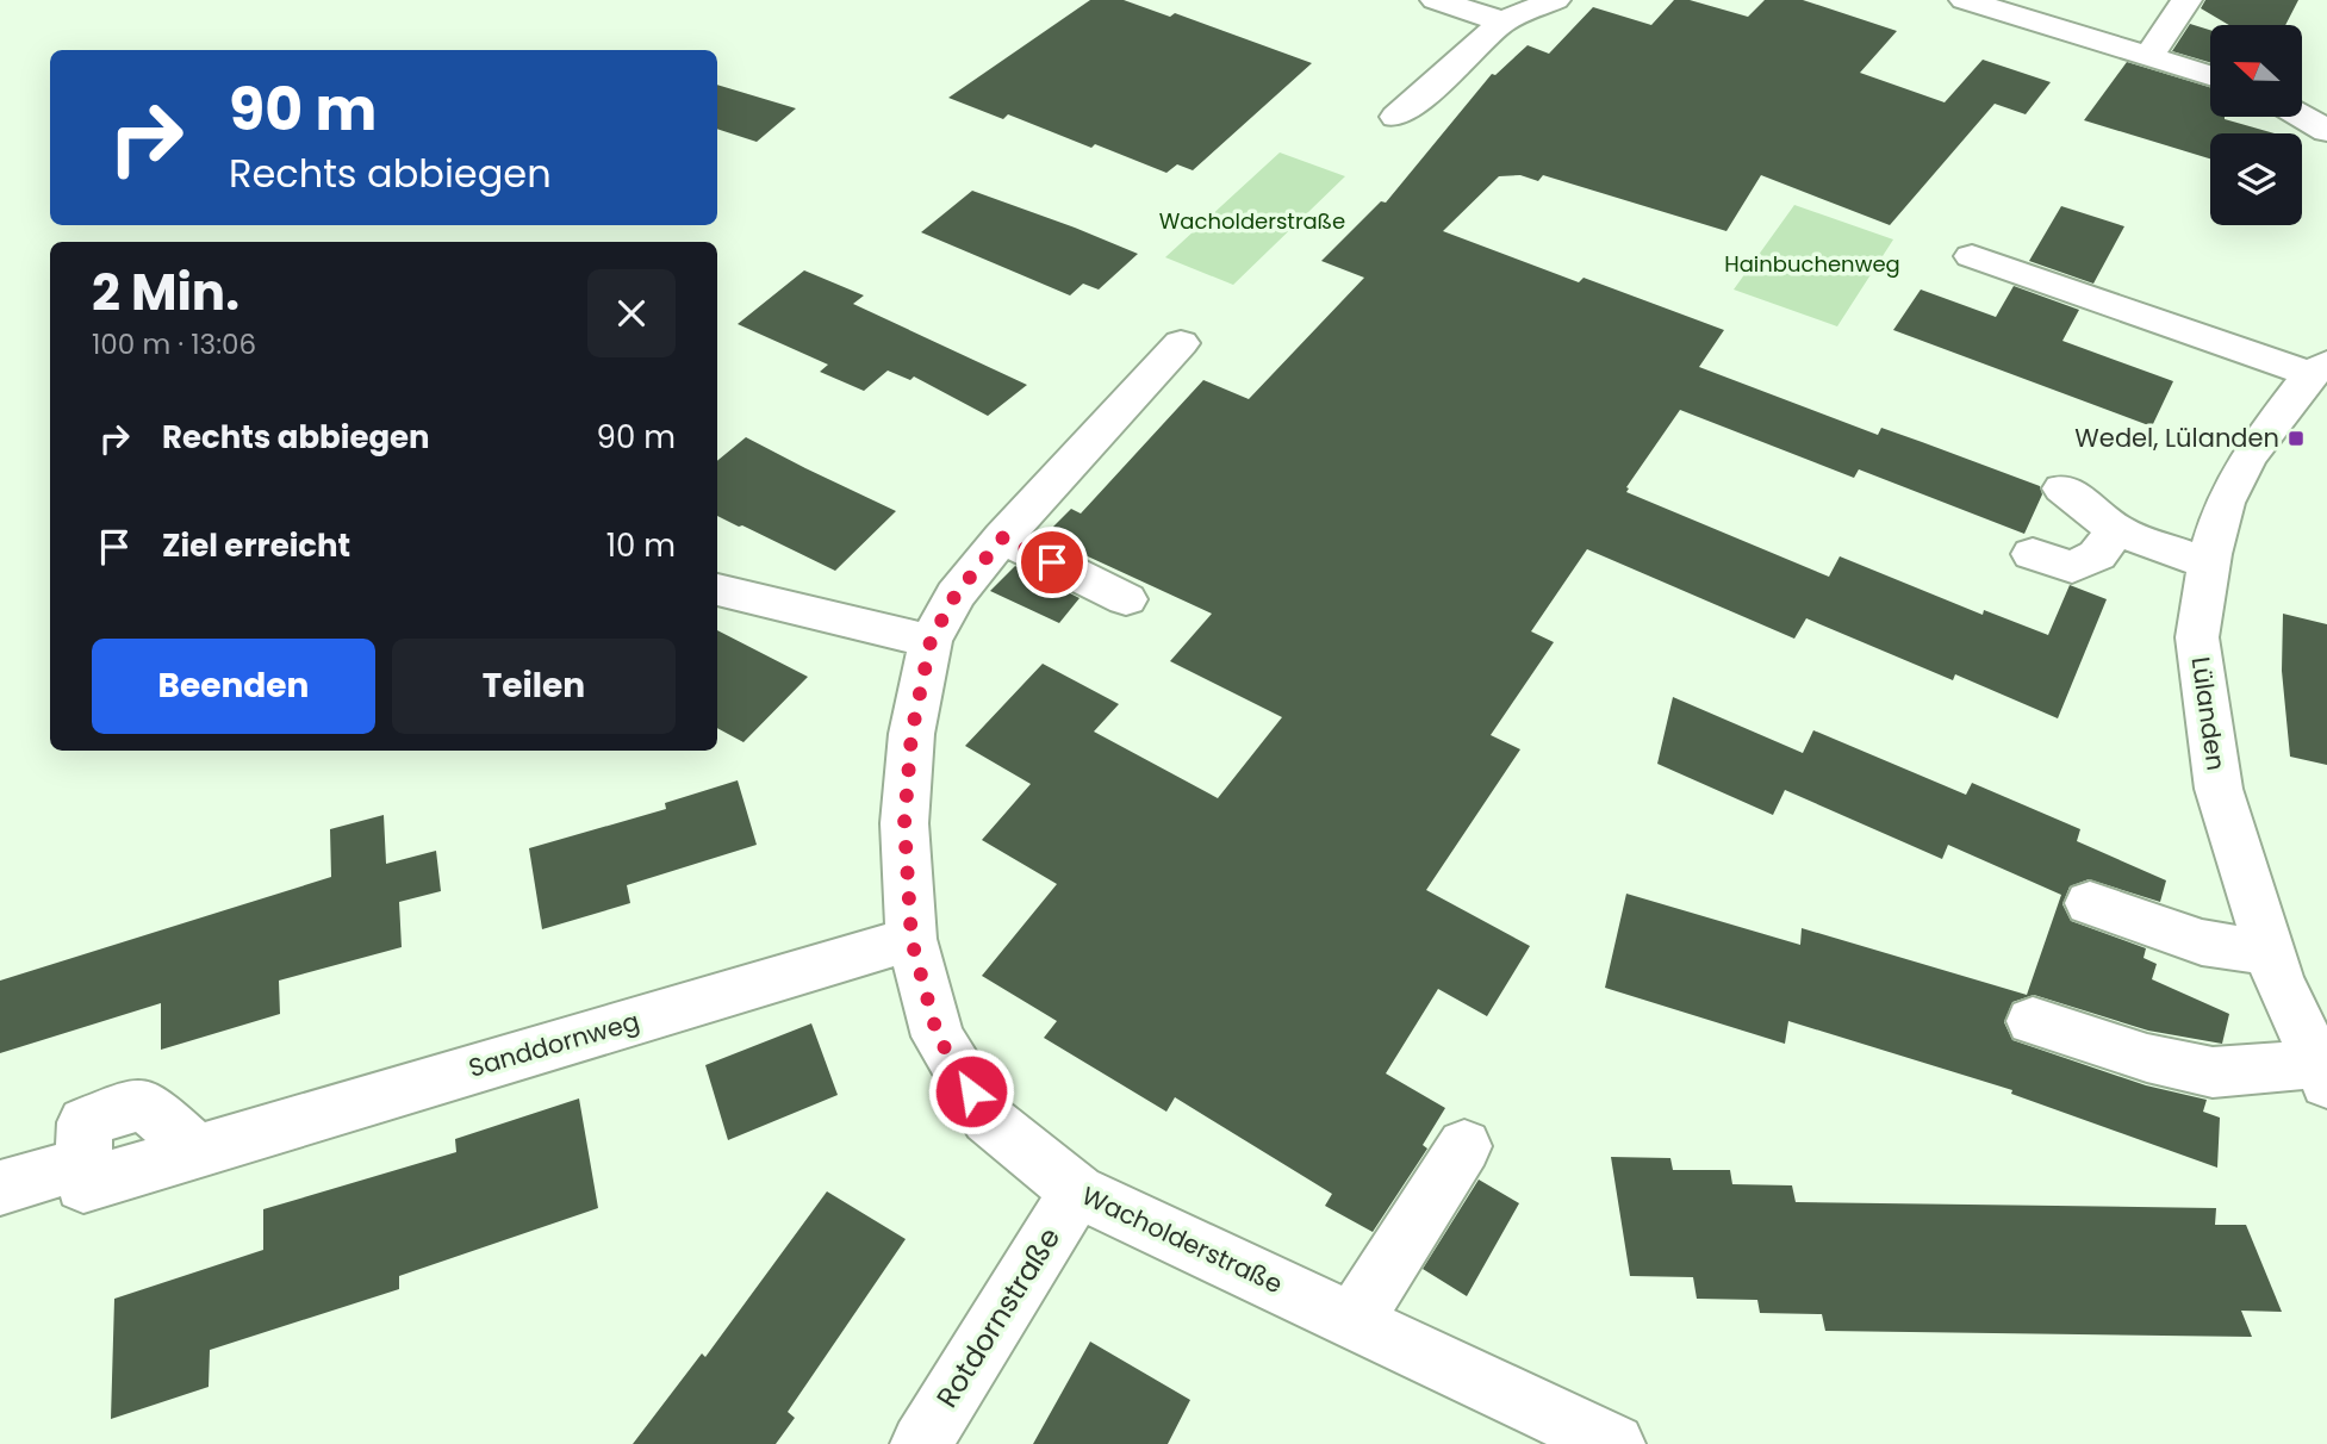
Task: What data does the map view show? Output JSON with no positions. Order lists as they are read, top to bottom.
{
  "streets": {
    "street": [
      "Lülanden",
      "Sanddornweg",
      "Wacholderstraße",
      "Rotdornstraße"
    ]
  },
  "crossings": [
    ["Sanddornweg", "Wacholderstraße"],
    ["Wacholderstraße", "Rotdornstraße"]
  ],
  "parks": ["Wacholderstraße", "Hainbuchenweg"],
  "places": {
    "transit": ["Wedel, Lülanden"]
  },
  "north": "left",
  "page": {
    "turn": ["90 m", "Rechts abbiegen"],
    "heading": ["2 Min.", "100 m · 13:06"],
    "list": [
      {
        "name": "Rechts abbiegen",
        "value": "90 m"
      },
      {
        "name": "Ziel erreicht",
        "value": "10 m"
      }
    ],
    "buttons": ["Beenden", "Teilen"]
  }
}
